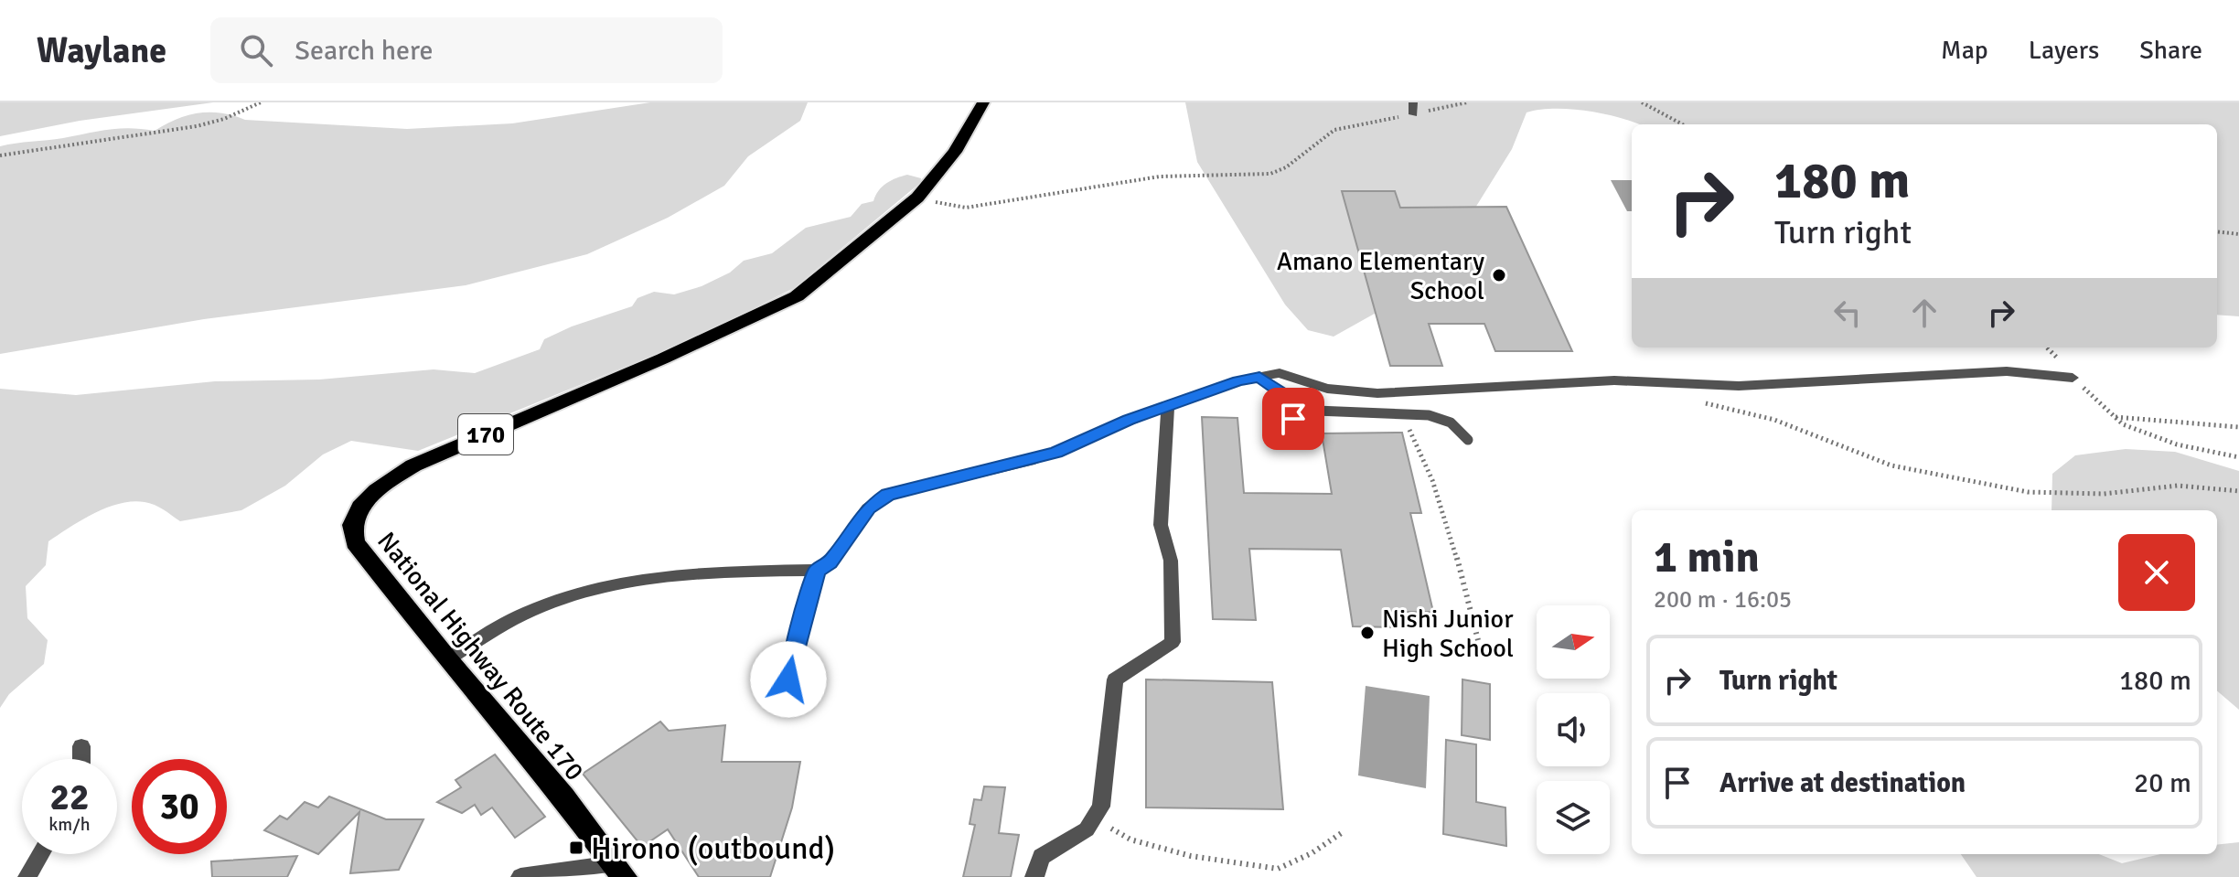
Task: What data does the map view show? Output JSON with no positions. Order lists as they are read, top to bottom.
{
  "streets": {
    "highway": ["170", "National Highway Route 170"]
  },
  "places": {
    "other": ["Amano Elementary School", "Nishi Junior High School"],
    "transit": ["Hirono (outbound)"]
  },
  "north": "right",
  "page": {
    "header": "Waylane",
    "search": "Search here",
    "nav": ["Map", "Layers", "Share"],
    "turn": ["180 m", "Turn right"],
    "heading": ["1 min", "200 m · 16:05"],
    "list": [
      {
        "name": "Turn right",
        "value": "180 m"
      },
      {
        "name": "Arrive at destination",
        "value": "20 m"
      }
    ],
    "speed": "22 km/h",
    "limit": "30"
  }
}
